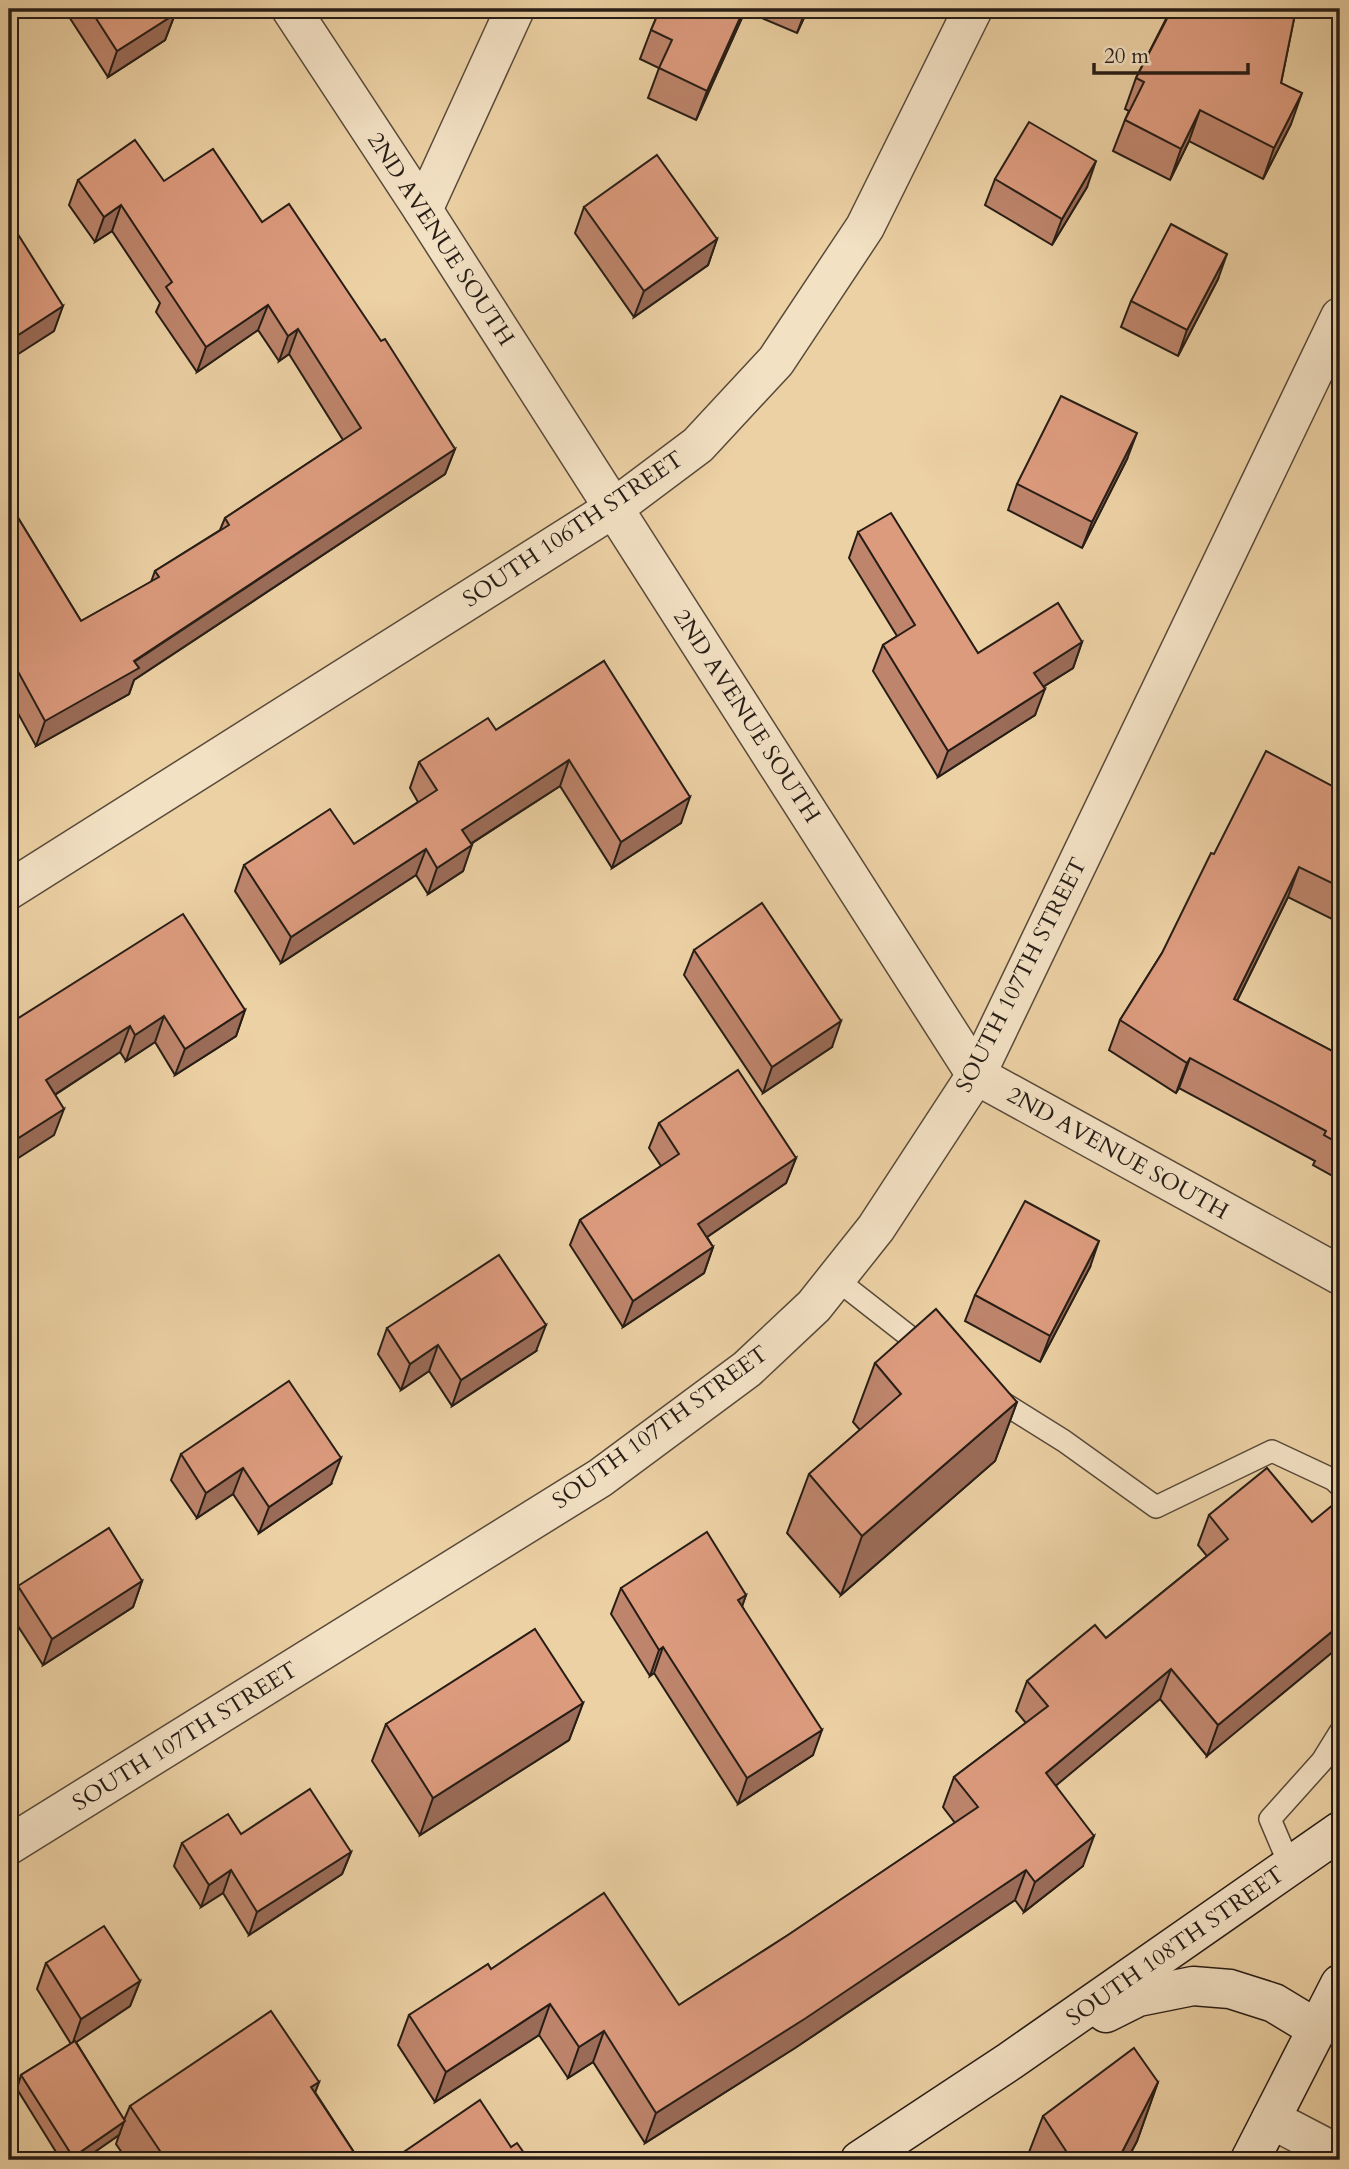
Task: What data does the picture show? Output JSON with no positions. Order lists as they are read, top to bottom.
{
  "streets": {
    "street": [
      "2ND AVENUE SOUTH",
      "SOUTH 106TH STREET",
      "SOUTH 107TH STREET",
      "SOUTH 108TH STREET"
    ]
  },
  "crossings": [
    ["2ND AVENUE SOUTH", "SOUTH 106TH STREET"],
    ["2ND AVENUE SOUTH", "SOUTH 107TH STREET"]
  ],
  "scale_bar": "20 m"
}
